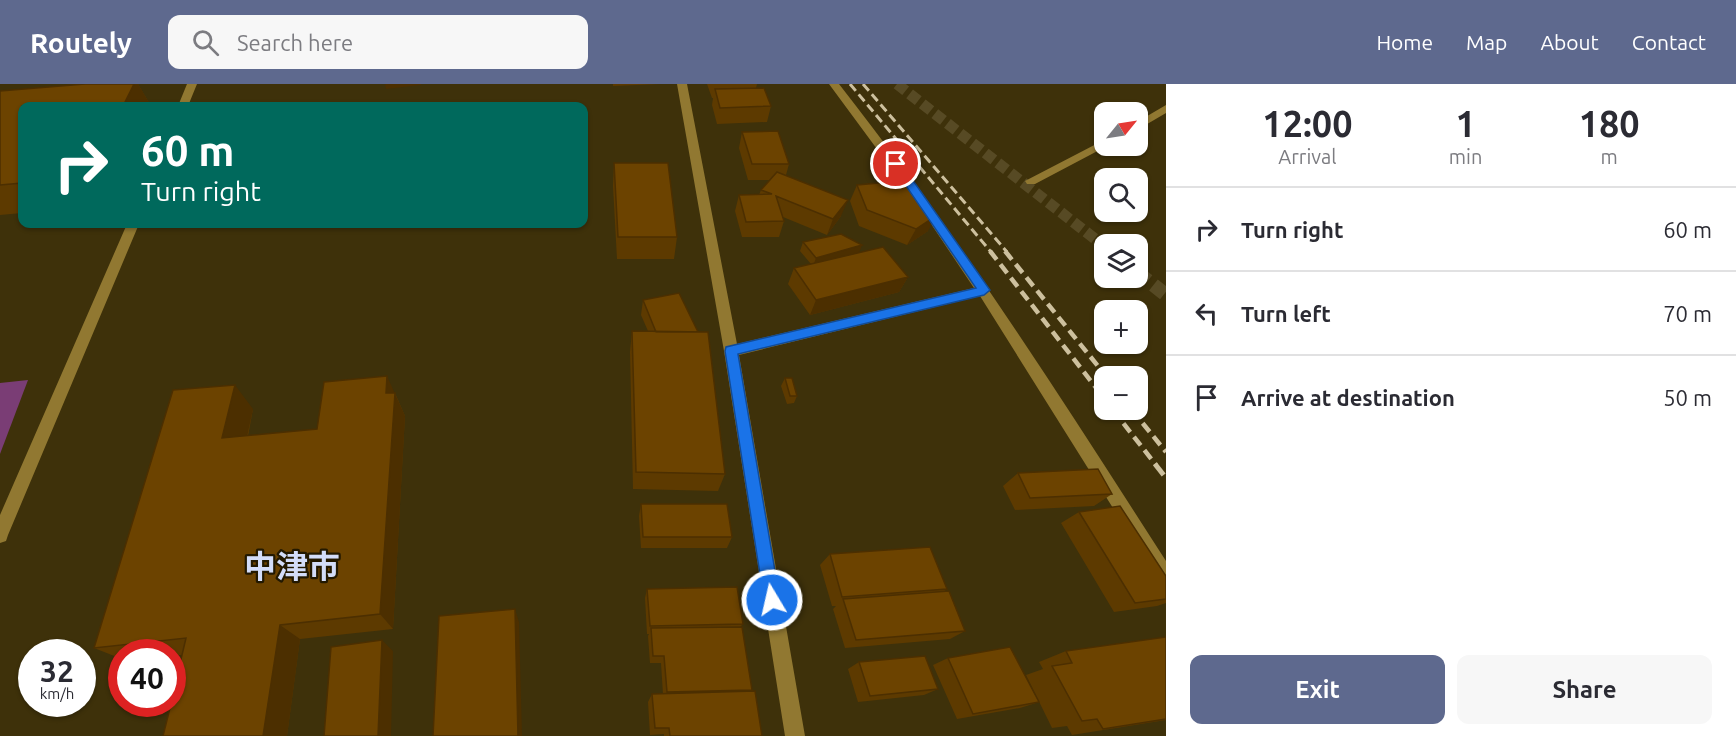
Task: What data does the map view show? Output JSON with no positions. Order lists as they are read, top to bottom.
{
  "districts": ["中津市"],
  "north": "top right",
  "page": {
    "header": "Routely",
    "search": "Search here",
    "nav": [
      "Home",
      "Map",
      "About",
      "Contact"
    ],
    "eta": [
      "12:00",
      "Arrival",
      "1",
      "min",
      "180",
      "m"
    ],
    "map_buttons": ["+", "−"],
    "turn": ["60 m", "Turn right"],
    "list": [
      {
        "name": "Turn right",
        "value": "60 m"
      },
      {
        "name": "Turn left",
        "value": "70 m"
      },
      {
        "name": "Arrive at destination",
        "value": "50 m"
      }
    ],
    "speed": "32 km/h",
    "limit": "40",
    "buttons": ["Exit", "Share"]
  }
}
